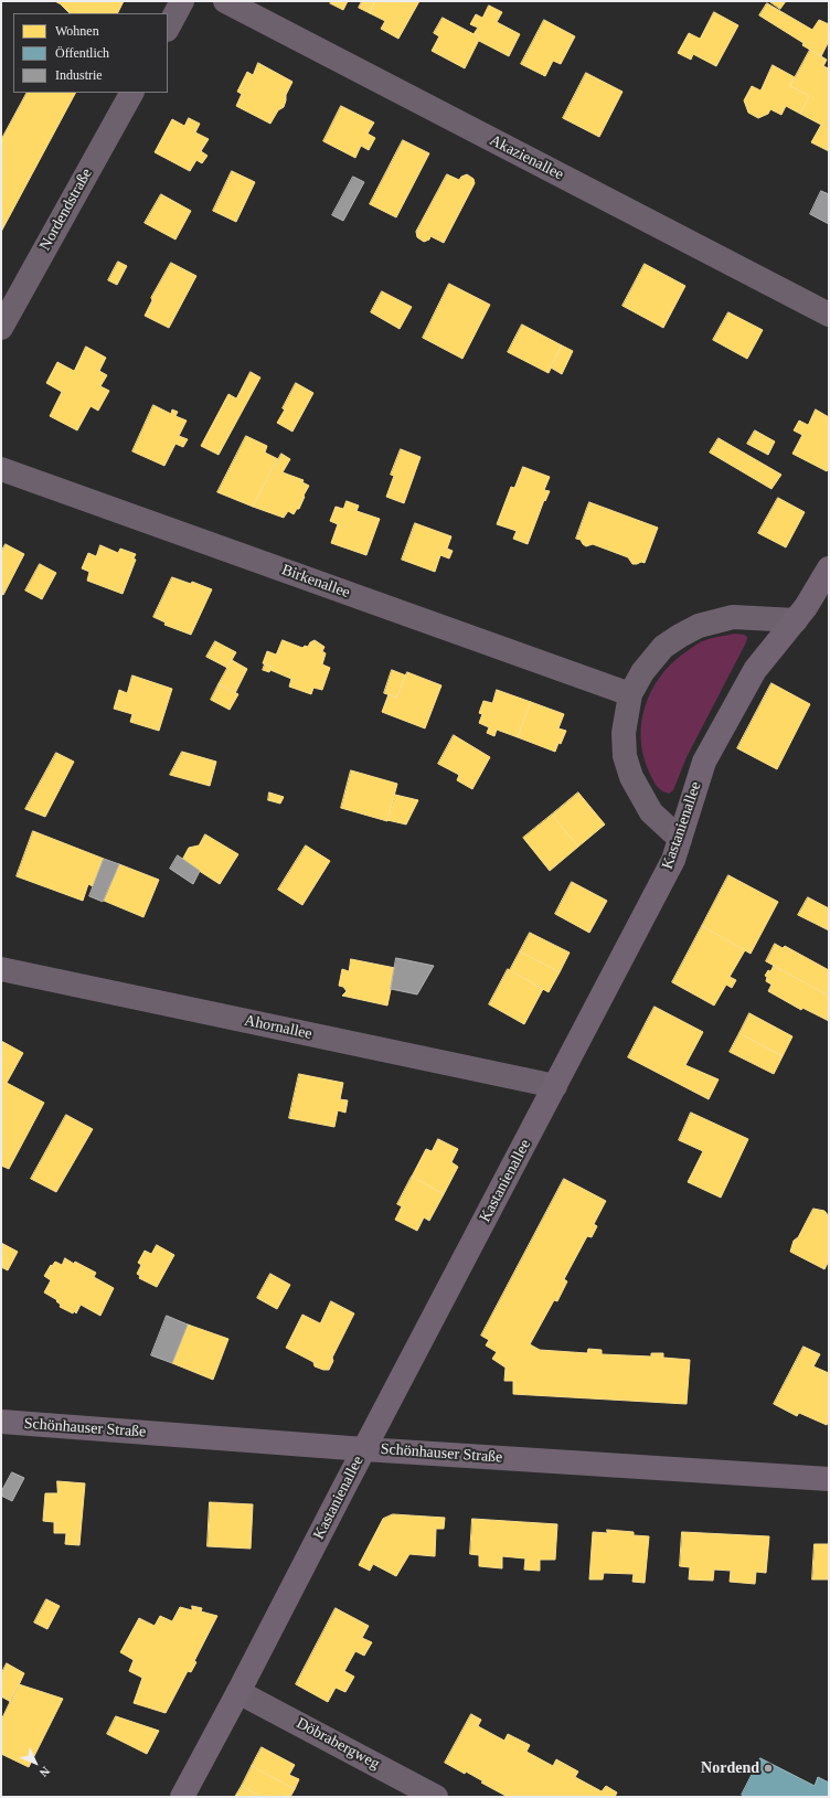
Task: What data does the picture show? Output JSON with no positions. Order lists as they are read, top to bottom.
{
  "streets": {
    "street": [
      "Akazienallee",
      "Nordendstraße",
      "Birkenallee",
      "Kastanienallee",
      "Ahornallee",
      "Schönhauser Straße",
      "Döbrabergweg"
    ]
  },
  "crossings": [
    ["Kastanienallee", "Ahornallee"],
    ["Kastanienallee", "Schönhauser Straße"],
    ["Kastanienallee", "Döbrabergweg"]
  ],
  "places": ["Nordend"],
  "legend": ["Wohnen", "Öffentlich", "Industrie"],
  "north": "bottom right"
}
